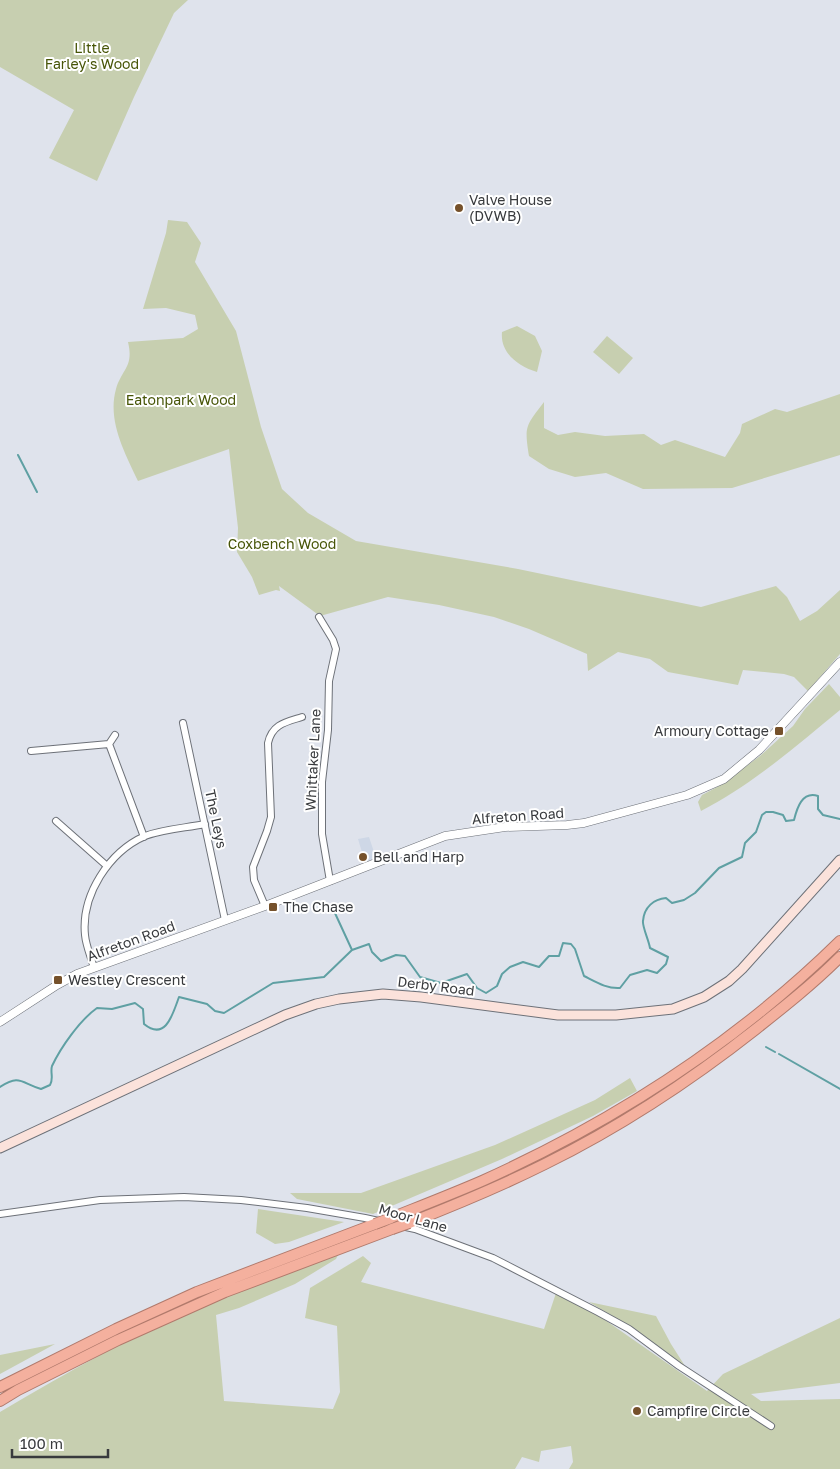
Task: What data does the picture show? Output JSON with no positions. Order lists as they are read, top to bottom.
{
  "streets": {
    "main road": ["Derby Road"],
    "street": [
      "Whittaker Lane",
      "Alfreton Road",
      "The Leys",
      "Moor Lane"
    ]
  },
  "crossings": [
    ["Whittaker Lane", "Alfreton Road"],
    ["Alfreton Road", "The Leys"]
  ],
  "parks": ["Little Farley's Wood", "Eatonpark Wood", "Coxbench Wood"],
  "places": {
    "other": ["Valve House (DVWB)", "Bell and Harp", "Campfire Circle"],
    "transit": ["Armoury Cottage", "The Chase", "Westley Crescent"]
  },
  "scale_bar": "100 m"
}
